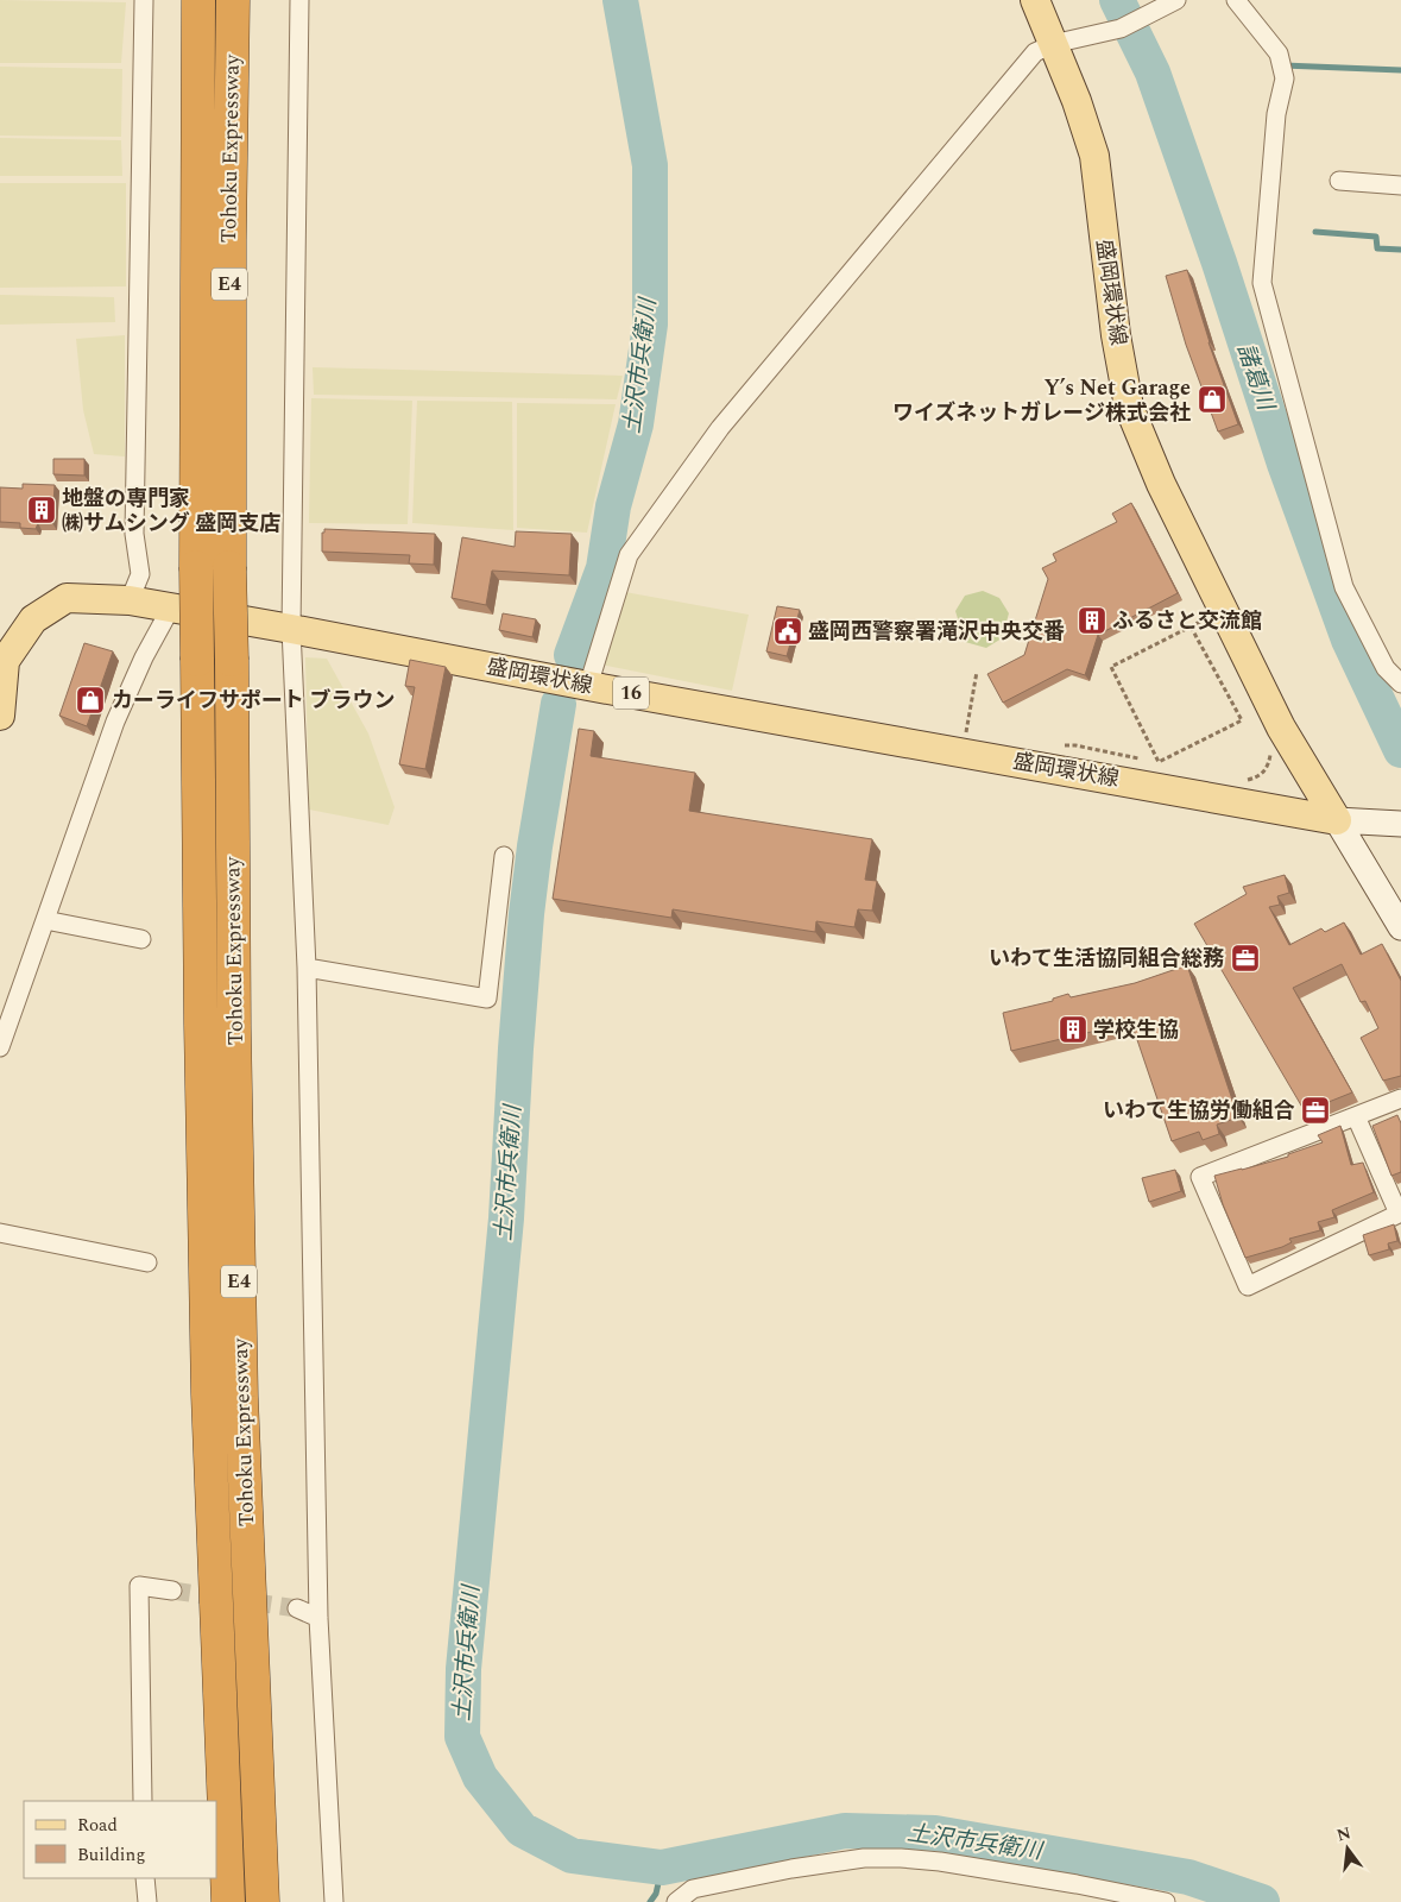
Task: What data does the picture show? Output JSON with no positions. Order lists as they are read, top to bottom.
{
  "streets": {
    "highway": ["Tohoku Expressway", "E4"],
    "main road": ["盛岡環状線", "16"]
  },
  "water": ["土沢市兵衛川", "諸葛川"],
  "places": {
    "shop": ["Y’s Net Garage ワイズネットガレージ株式会社", "カーライフサポート ブラウン"],
    "building": ["地盤の専門家 ㈱サムシング 盛岡支店", "ふるさと交流館", "学校生協"],
    "public building": ["盛岡西警察署滝沢中央交番"],
    "office": ["いわて生活協同組合総務", "いわて生協労働組合"]
  },
  "legend": ["Road", "Building"],
  "north": "top"
}
